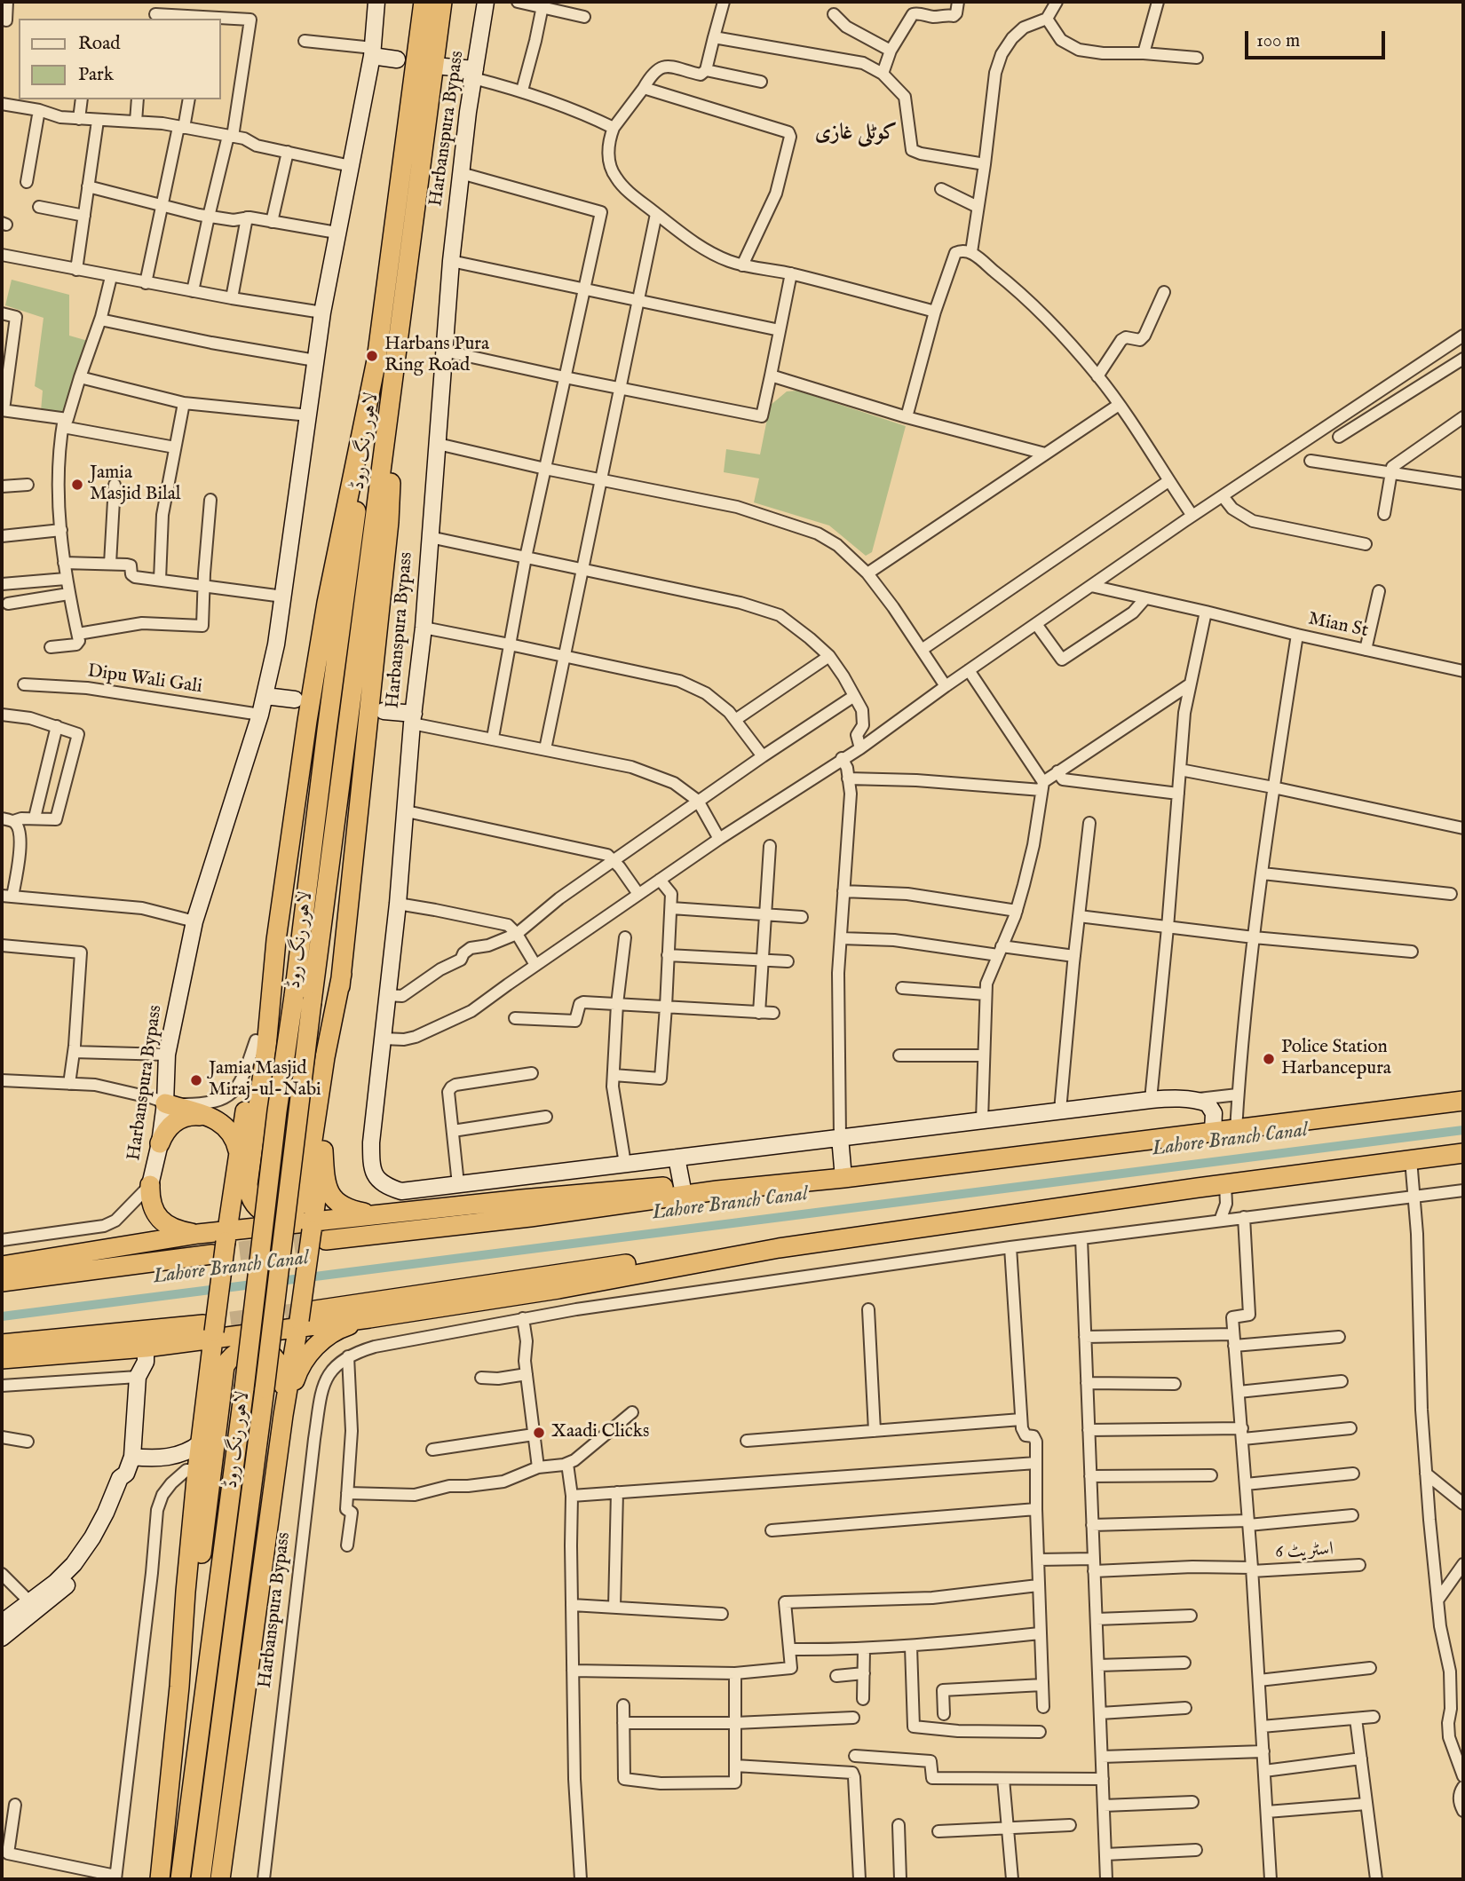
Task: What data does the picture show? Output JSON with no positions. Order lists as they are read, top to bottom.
{
  "streets": {
    "highway": ["لاہور رنگ روڈ"],
    "street": [
      "Harbanspura Bypass",
      "Mian St",
      "Dipu Wali Gali",
      "اسٹریٹ 6"
    ]
  },
  "crossings": [
    ["Harbanspura Bypass", "Dipu Wali Gali"]
  ],
  "districts": ["کوٹلی غازی"],
  "water": ["Lahore Branch Canal"],
  "places": [
    "Harbans Pura Ring Road",
    "Jamia Masjid Bilal",
    "Police Station Harbancepura",
    "Jamia Masjid Miraj-ul-Nabi",
    "Xaadi Clicks"
  ],
  "legend": ["Road", "Park"],
  "scale_bar": "100 m"
}
